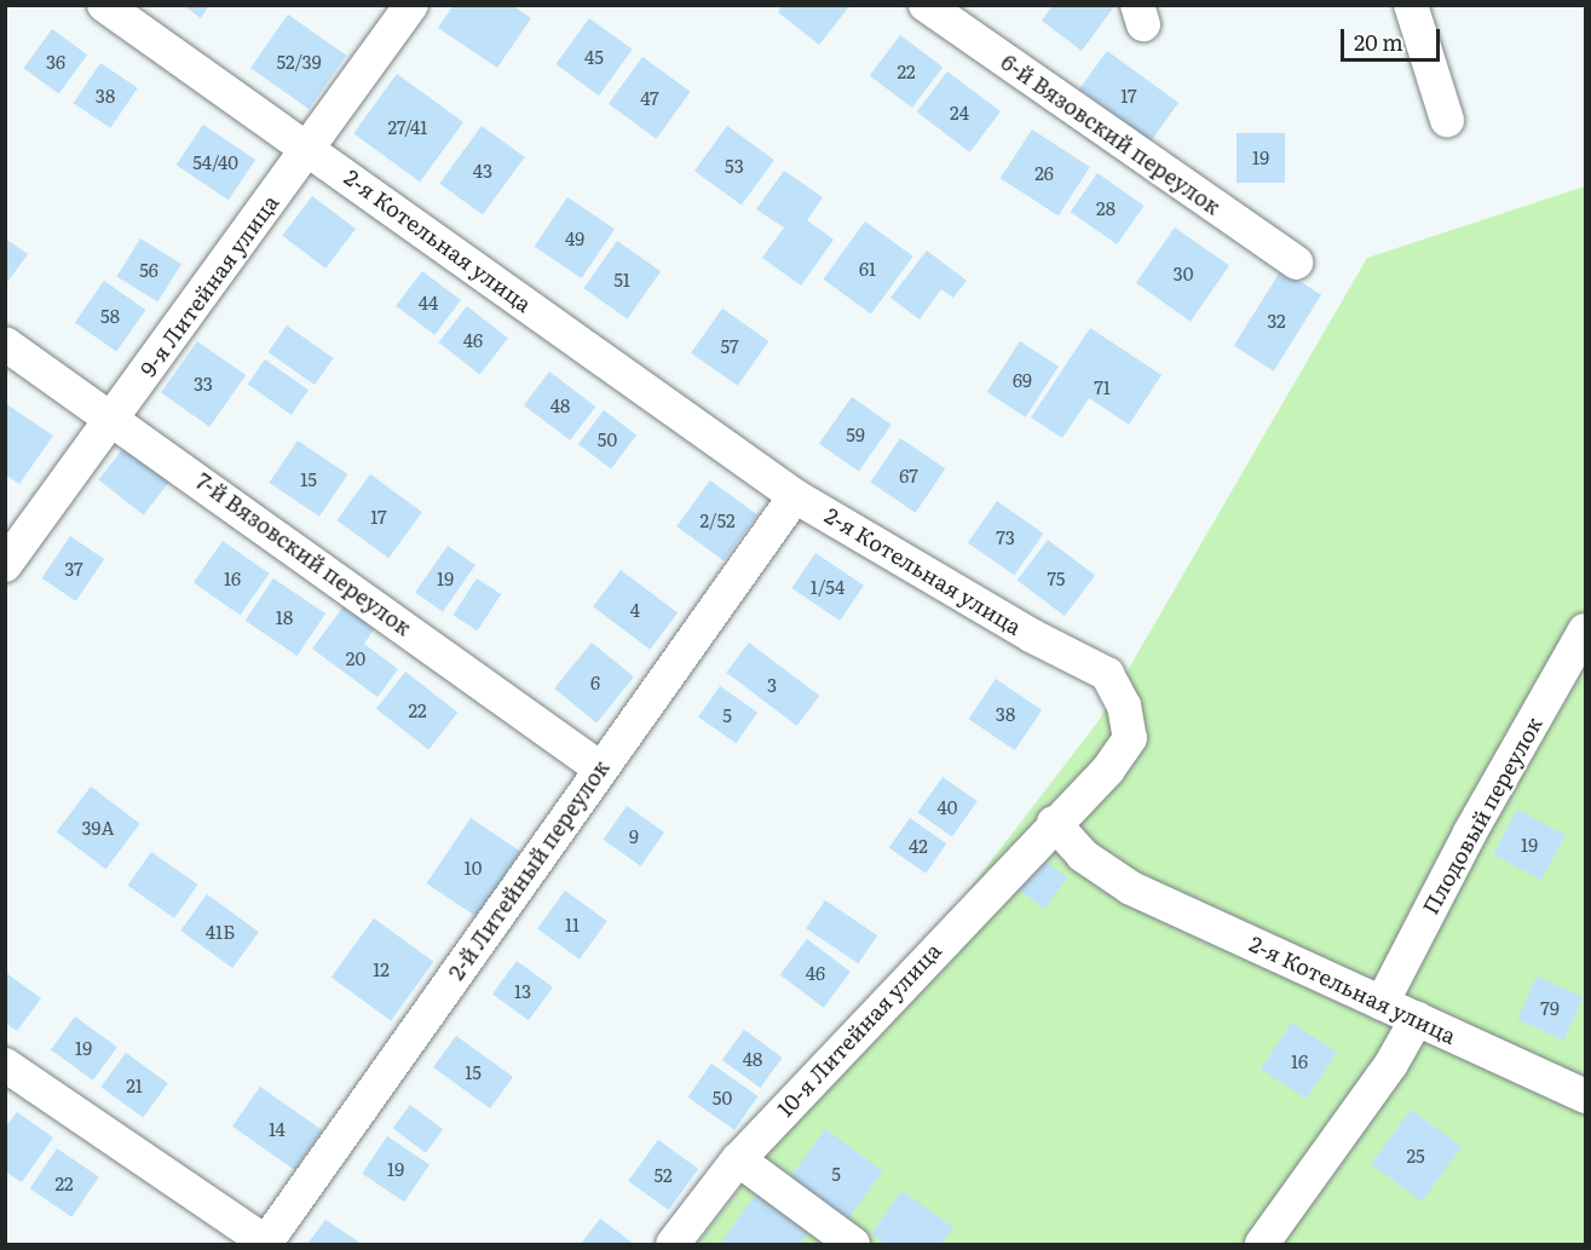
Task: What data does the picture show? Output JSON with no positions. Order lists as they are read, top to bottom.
{
  "streets": {
    "street": [
      "6-й Вязовский переулок",
      "2-я Котельная улица",
      "9-я Литейная улица",
      "7-й Вязовский переулок",
      "Плодовый переулок",
      "2-й Литейный переулок",
      "10-я Литейная улица"
    ]
  },
  "crossings": [
    ["2-я Котельная улица", "9-я Литейная улица"],
    ["2-я Котельная улица", "Плодовый переулок"],
    ["2-я Котельная улица", "2-й Литейный переулок"],
    ["2-я Котельная улица", "10-я Литейная улица"],
    ["9-я Литейная улица", "7-й Вязовский переулок"],
    ["7-й Вязовский переулок", "2-й Литейный переулок"]
  ],
  "house_numbers": [
    "45",
    "36",
    "52/39",
    "22",
    "38",
    "17",
    "47",
    "24",
    "27/41",
    "19",
    "54/40",
    "53",
    "43",
    "26",
    "28",
    "49",
    "61",
    "56",
    "30",
    "51",
    "44",
    "58",
    "32",
    "46",
    "57",
    "69",
    "33",
    "71",
    "48",
    "59",
    "50",
    "67",
    "15",
    "17",
    "2/52",
    "73",
    "37",
    "16",
    "19",
    "75",
    "1/54",
    "4",
    "18",
    "20",
    "6",
    "3",
    "22",
    "38",
    "5",
    "40",
    "39А",
    "9",
    "19",
    "42",
    "10",
    "11",
    "41Б",
    "12",
    "46",
    "13",
    "79",
    "19",
    "48",
    "16",
    "15",
    "21",
    "50",
    "14",
    "25",
    "19",
    "5",
    "52",
    "22"
  ],
  "scale_bar": "20 m"
}
